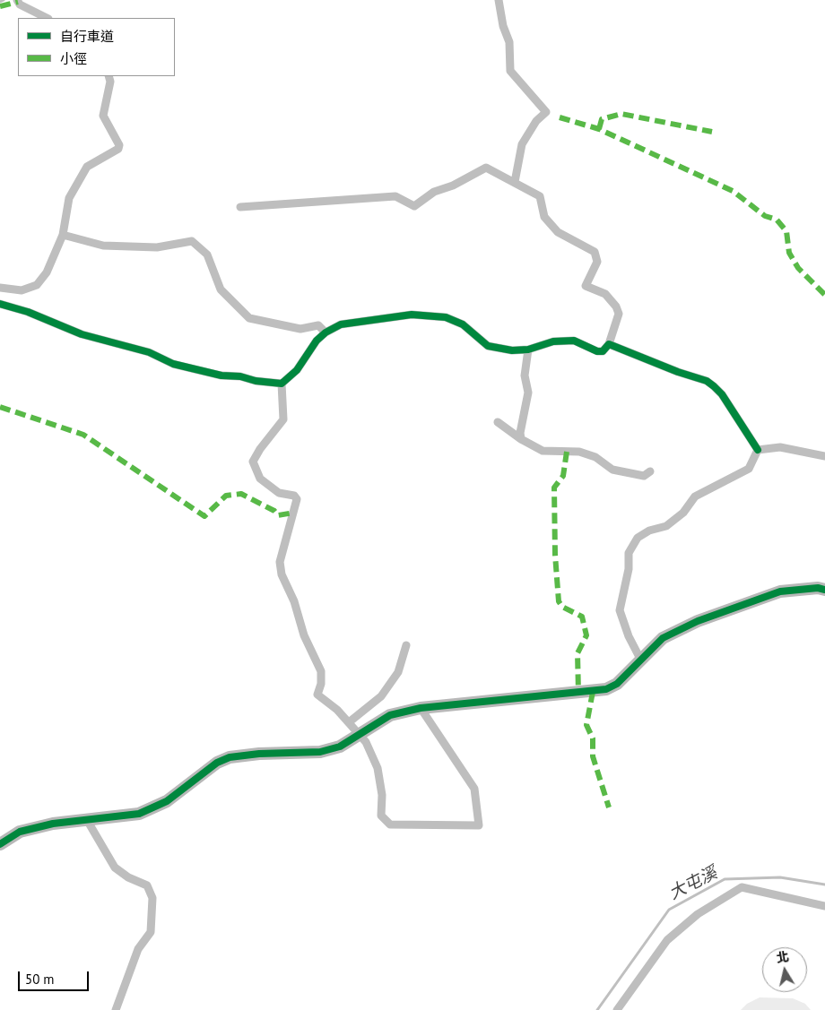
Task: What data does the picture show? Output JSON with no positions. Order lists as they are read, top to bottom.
{
  "water": ["大屯溪"],
  "legend": ["自行車道", "小徑"],
  "scale_bar": "50 m",
  "north": "top"
}
